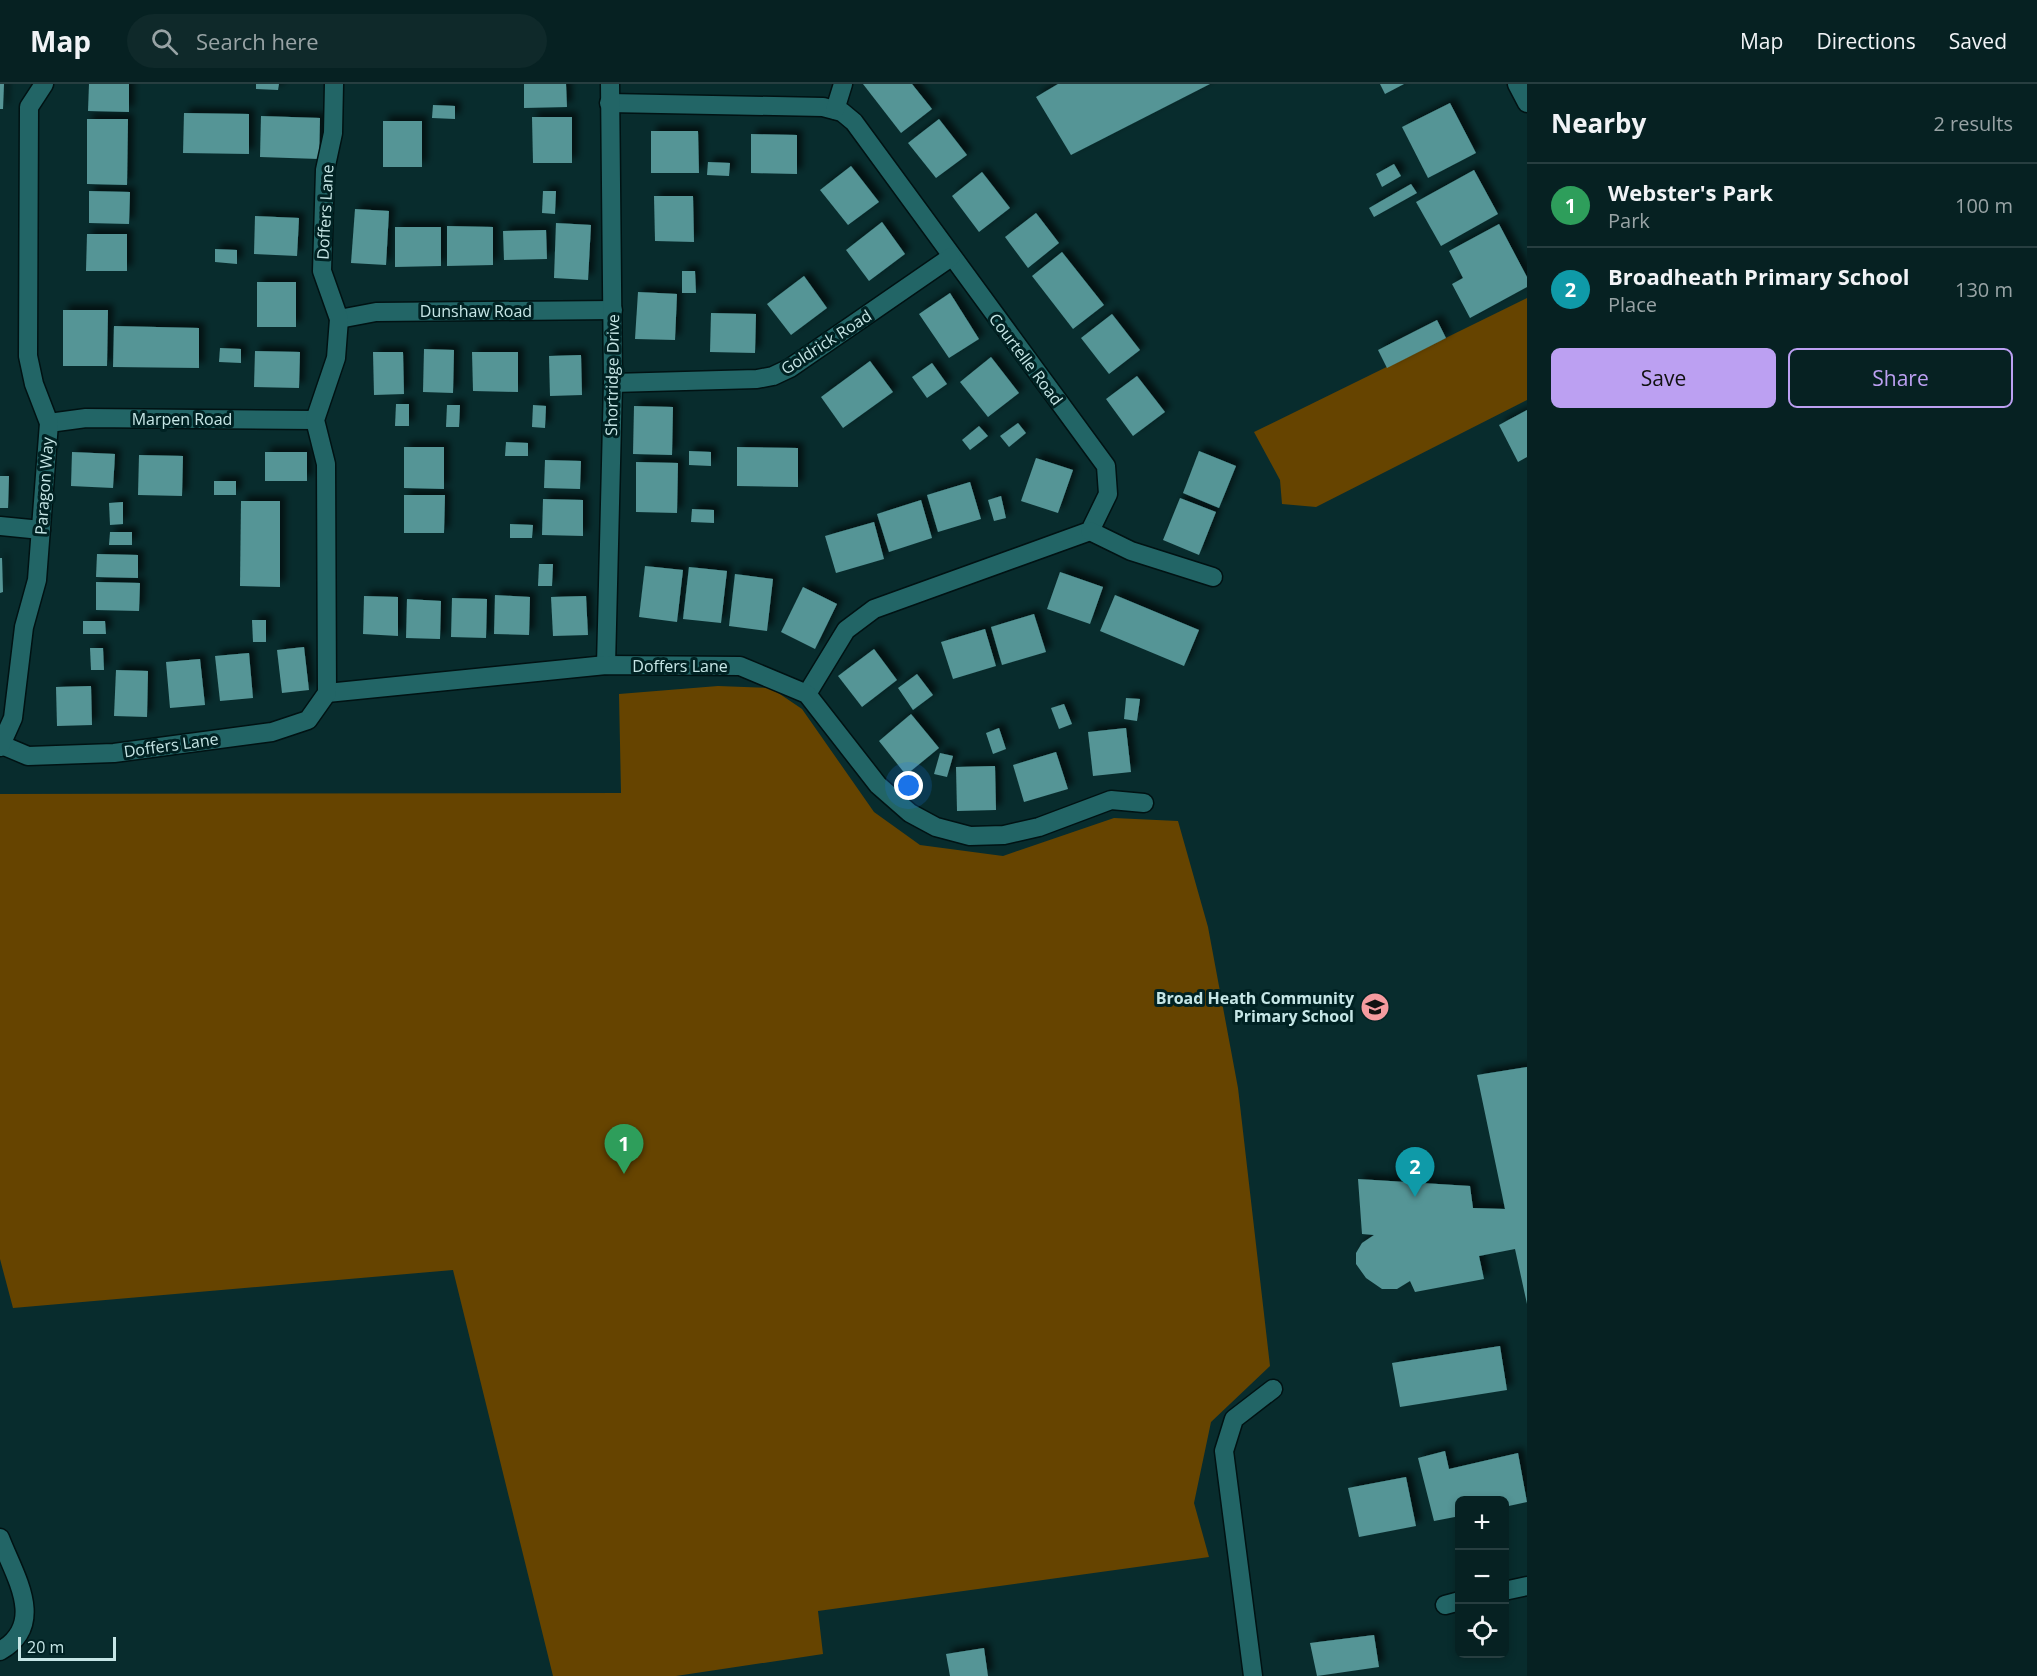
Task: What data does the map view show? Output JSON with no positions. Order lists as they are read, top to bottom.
{
  "streets": {
    "street": [
      "Doffers Lane",
      "Dunshaw Road",
      "Goldrick Road",
      "Courtelle Road",
      "Shortridge Drive",
      "Marpen Road",
      "Paragon Way"
    ]
  },
  "crossings": [
    ["Doffers Lane", "Dunshaw Road"],
    ["Doffers Lane", "Shortridge Drive"],
    ["Doffers Lane", "Marpen Road"],
    ["Doffers Lane", "Paragon Way"],
    ["Dunshaw Road", "Shortridge Drive"],
    ["Goldrick Road", "Courtelle Road"],
    ["Goldrick Road", "Shortridge Drive"],
    ["Marpen Road", "Paragon Way"]
  ],
  "places": {
    "school or university": ["Broad Heath Community Primary School"]
  },
  "scale_bar": "20 m",
  "page": {
    "header": "Map",
    "search": "Search here",
    "nav": ["Map", "Directions", "Saved"],
    "heading": ["Nearby", "2 results"],
    "list": [
      {
        "mark": "1",
        "name": "Webster's Park",
        "note": "Park",
        "value": "100 m"
      },
      {
        "mark": "2",
        "name": "Broadheath Primary School",
        "note": "Place",
        "value": "130 m"
      }
    ],
    "buttons": ["Save", "Share"],
    "pins": ["1", "2"],
    "map_buttons": ["+", "−"],
    "scale": "20 m"
  }
}
